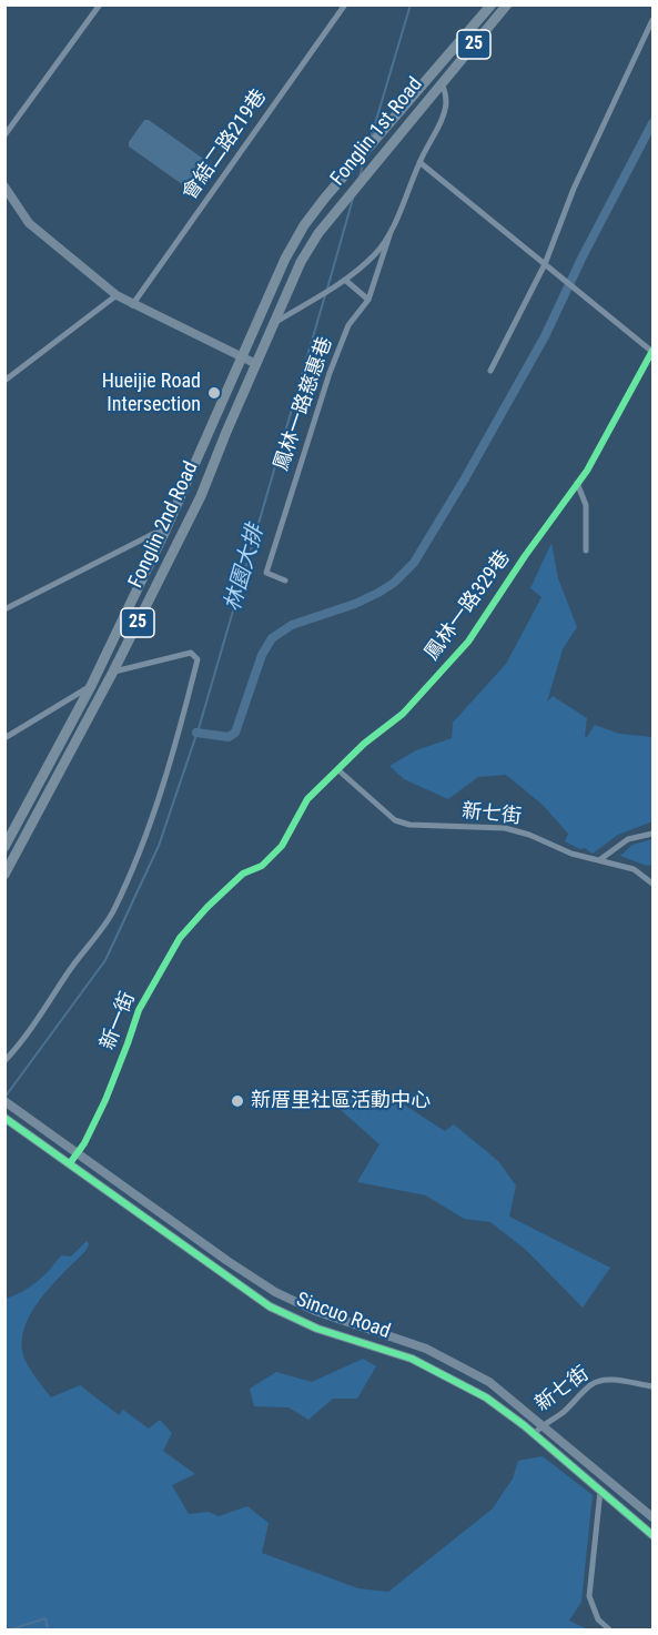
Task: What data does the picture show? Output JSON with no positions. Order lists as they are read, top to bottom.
{
  "streets": {
    "main road": ["25", "Fonglin 1st Road", "Fonglin 2nd Road"],
    "street": [
      "會結二路219巷",
      "鳳林一路慈惠巷",
      "鳳林一路329巷",
      "新七街",
      "新一街",
      "Sincuo Road"
    ]
  },
  "crossings": [
    ["25", "Fonglin 1st Road"],
    ["25", "Fonglin 2nd Road"],
    ["Fonglin 1st Road", "Fonglin 2nd Road"],
    ["鳳林一路329巷", "新七街"],
    ["鳳林一路329巷", "新一街"],
    ["新七街", "Sincuo Road"],
    ["新一街", "Sincuo Road"]
  ],
  "water": ["林園大排"],
  "places": ["Hueijie Road Intersection", "新厝里社區活動中心"]
}
